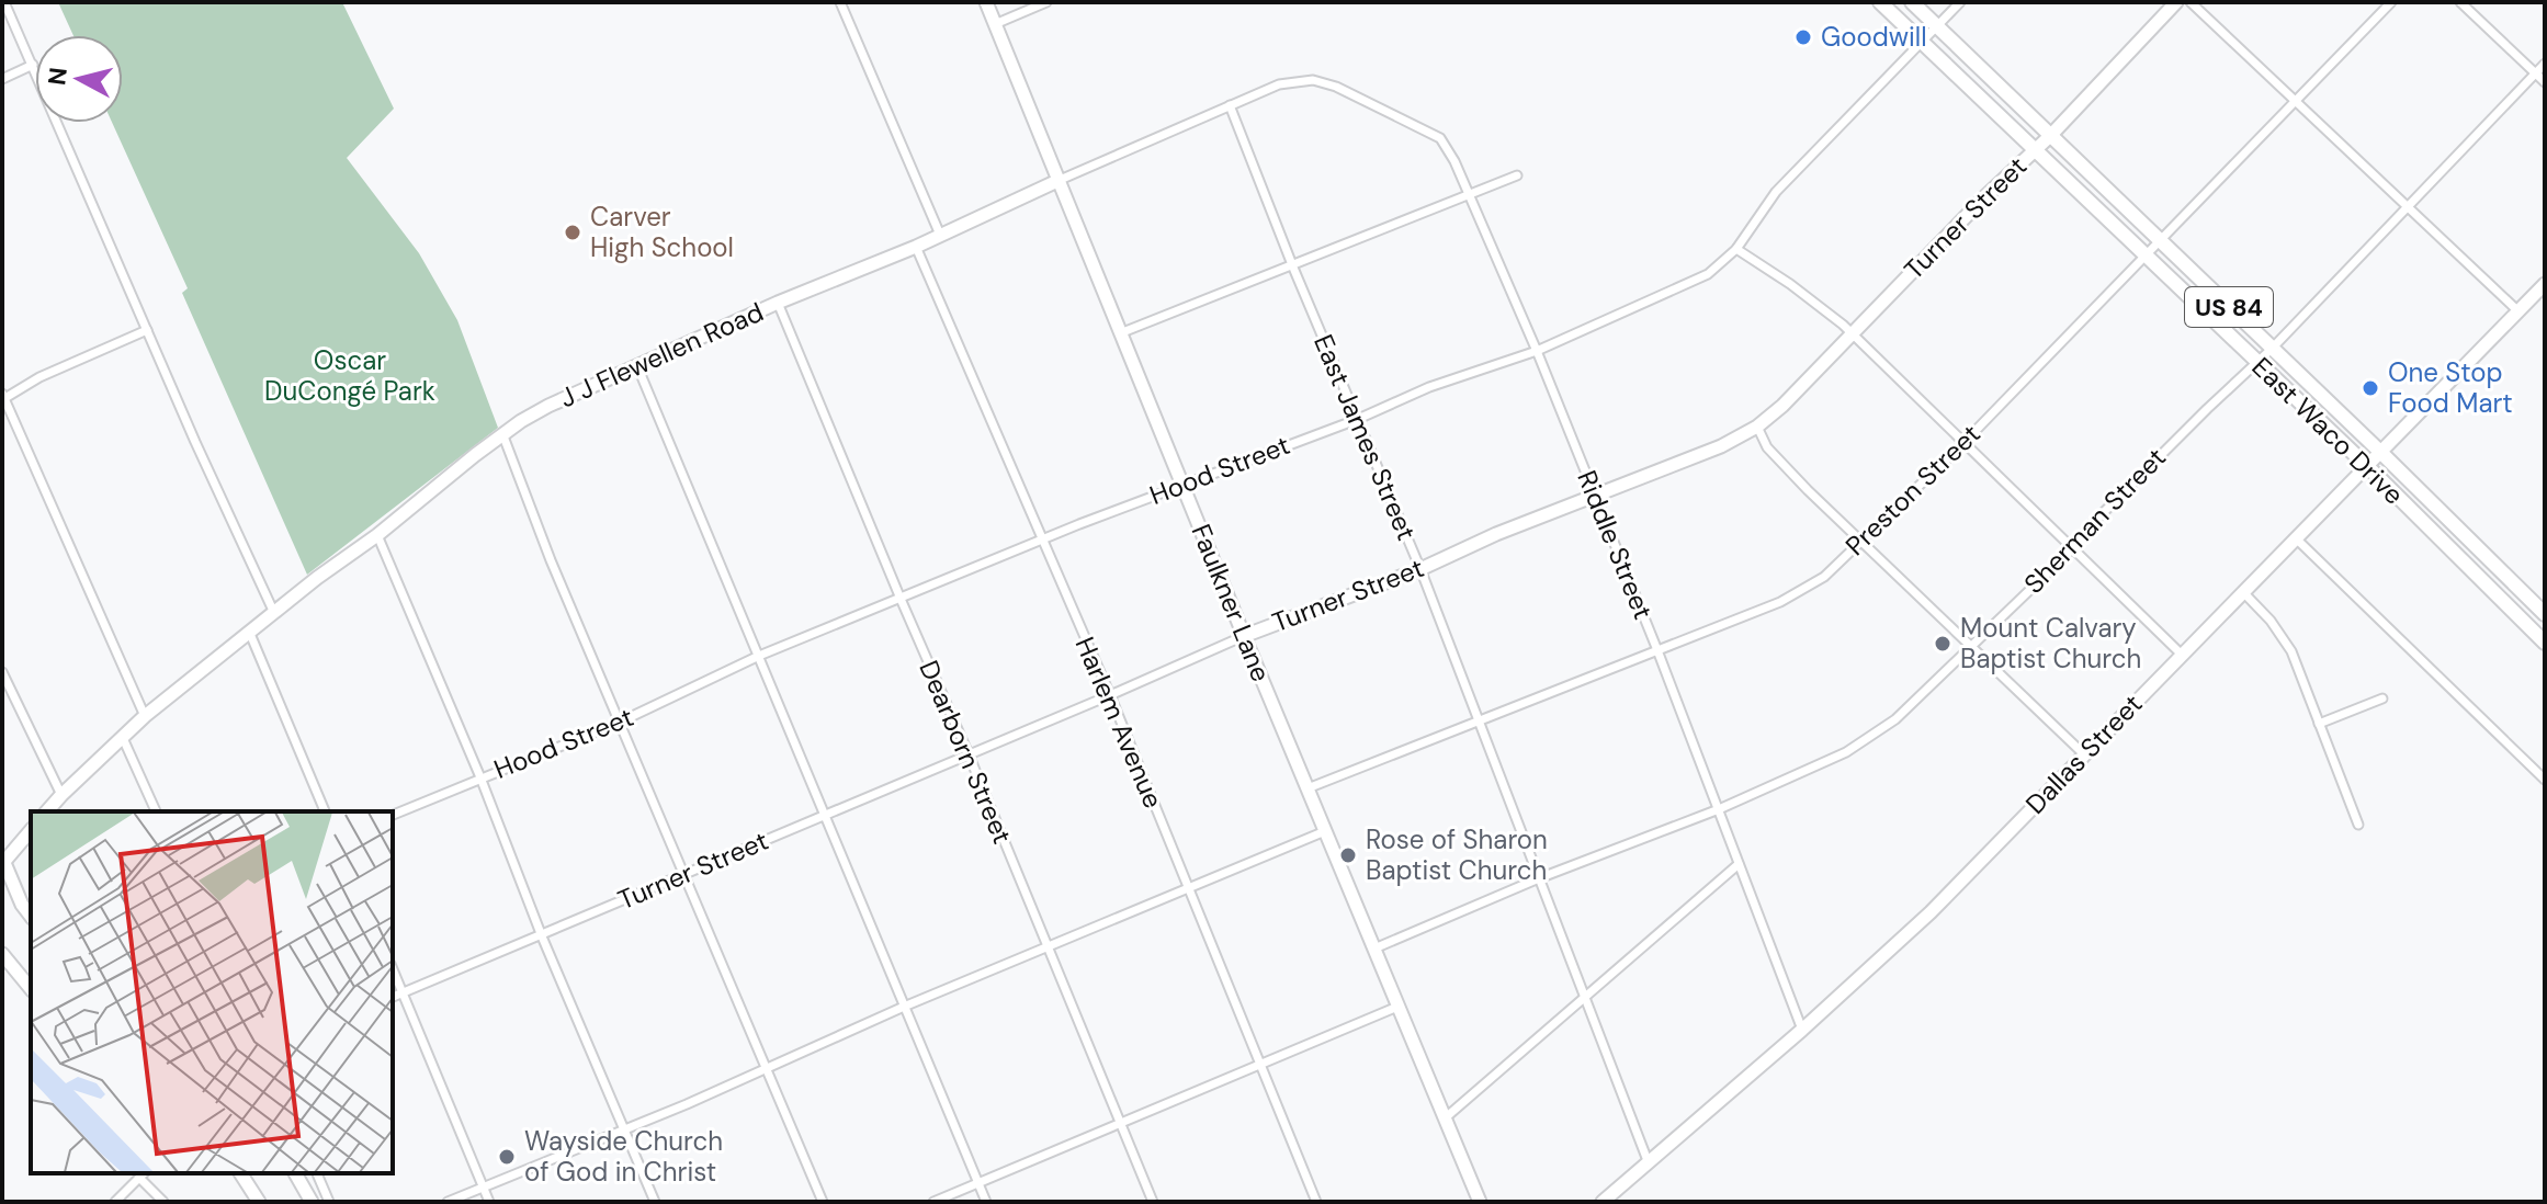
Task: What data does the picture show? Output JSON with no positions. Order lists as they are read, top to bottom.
{
  "streets": {
    "main road": ["US 84", "East Waco Drive"],
    "street": [
      "Turner Street",
      "J J Flewellen Road",
      "East James Street",
      "Hood Street",
      "Preston Street",
      "Sherman Street",
      "Riddle Street",
      "Faulkner Lane",
      "Harlem Avenue",
      "Dearborn Street",
      "Dallas Street"
    ]
  },
  "crossings": [
    ["Turner Street", "East Waco Drive"],
    ["Turner Street", "East James Street"],
    ["Turner Street", "Riddle Street"],
    ["Turner Street", "Faulkner Lane"],
    ["Turner Street", "Harlem Avenue"],
    ["Turner Street", "Dearborn Street"],
    ["J J Flewellen Road", "East James Street"],
    ["J J Flewellen Road", "Riddle Street"],
    ["J J Flewellen Road", "Faulkner Lane"],
    ["J J Flewellen Road", "Harlem Avenue"],
    ["J J Flewellen Road", "Dearborn Street"],
    ["East Waco Drive", "Hood Street"],
    ["East Waco Drive", "Preston Street"],
    ["East Waco Drive", "Sherman Street"],
    ["East Waco Drive", "Dallas Street"],
    ["East James Street", "Hood Street"],
    ["East James Street", "Preston Street"],
    ["East James Street", "Sherman Street"],
    ["East James Street", "Dallas Street"],
    ["Hood Street", "Riddle Street"],
    ["Hood Street", "Faulkner Lane"],
    ["Hood Street", "Harlem Avenue"],
    ["Hood Street", "Dearborn Street"],
    ["Preston Street", "Riddle Street"],
    ["Preston Street", "Faulkner Lane"],
    ["Sherman Street", "Riddle Street"],
    ["Sherman Street", "Faulkner Lane"],
    ["Riddle Street", "Dallas Street"]
  ],
  "parks": ["Oscar DuCongé Park"],
  "places": [
    "Goodwill",
    "Carver High School",
    "One Stop Food Mart",
    "Mount Calvary Baptist Church",
    "Rose of Sharon Baptist Church",
    "Wayside Church of God in Christ"
  ],
  "north": "left"
}
